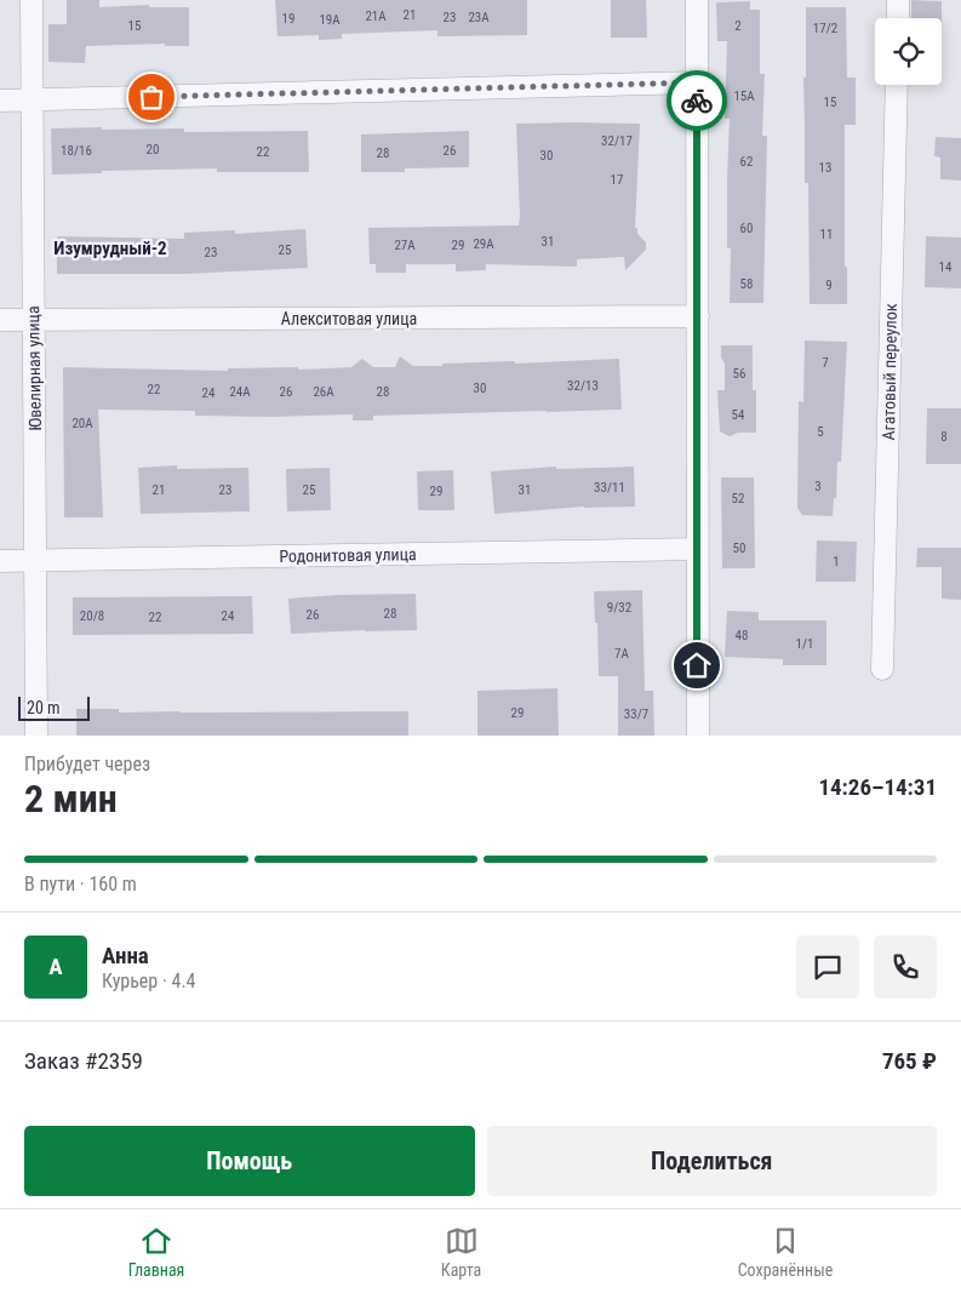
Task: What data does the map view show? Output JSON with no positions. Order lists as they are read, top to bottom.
{
  "streets": {
    "street": [
      "Алекситовая улица",
      "Ювелирная улица",
      "Агатовый переулок",
      "Родонитовая улица"
    ]
  },
  "crossings": [
    ["Алекситовая улица", "Ювелирная улица"],
    ["Ювелирная улица", "Родонитовая улица"]
  ],
  "districts": ["Изумрудный-2"],
  "house_numbers": [
    "21",
    "21А",
    "23",
    "23А",
    "19",
    "19А",
    "15",
    "2",
    "17/2",
    "15А",
    "15",
    "32/17",
    "20",
    "18/16",
    "26",
    "22",
    "28",
    "30",
    "62",
    "13",
    "17",
    "60",
    "11",
    "31",
    "29А",
    "27А",
    "29",
    "25",
    "23",
    "14",
    "58",
    "9",
    "7",
    "56",
    "32/13",
    "30",
    "22",
    "24А",
    "26",
    "26А",
    "28",
    "24",
    "54",
    "20А",
    "5",
    "8",
    "3",
    "33/11",
    "21",
    "23",
    "25",
    "31",
    "29",
    "52",
    "50",
    "1",
    "9/32",
    "28",
    "26",
    "20/8",
    "24",
    "22",
    "48",
    "1/1",
    "7А",
    "29",
    "33/7"
  ],
  "scale_bar": "20 m",
  "page": {
    "scale": "20 m",
    "heading": ["2 мин", "Прибудет через", "14:26–14:31"],
    "panel": [
      "Анна",
      "Курьер · 4.4",
      "Заказ #2359",
      "765 ₽"
    ],
    "bar": "В пути · 160 m",
    "round": "А",
    "buttons": ["Помощь", "Поделиться"],
    "tabs": ["Главная", "Карта", "Сохранённые"]
  }
}
